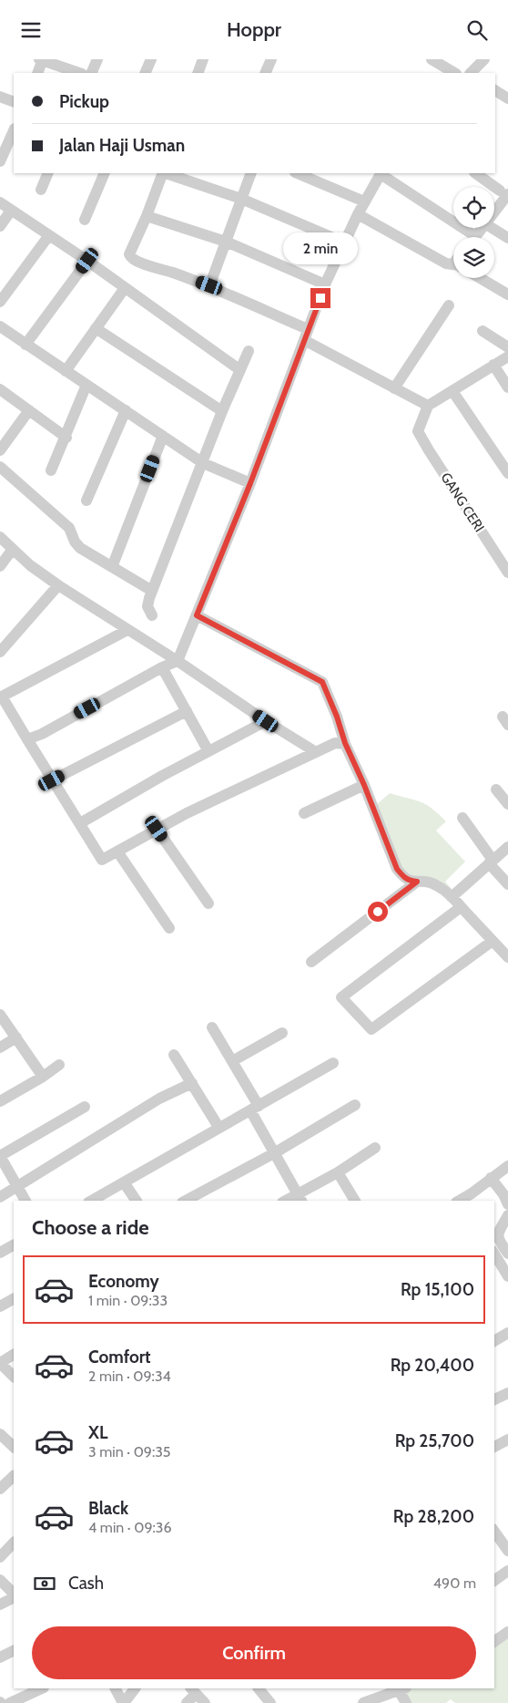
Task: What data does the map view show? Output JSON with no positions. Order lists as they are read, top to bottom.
{
  "streets": {
    "street": ["GANG CERI"]
  },
  "page": {
    "header": "Hoppr",
    "banner": ["Pickup", "Jalan Haji Usman"],
    "bubble": "2 min",
    "heading": "Choose a ride",
    "list": [
      {
        "name": "Economy",
        "note": "1 min · 09:33",
        "value": "Rp 15,100"
      },
      {
        "name": "Comfort",
        "note": "2 min · 09:34",
        "value": "Rp 20,400"
      },
      {
        "name": "XL",
        "note": "3 min · 09:35",
        "value": "Rp 25,700"
      },
      {
        "name": "Black",
        "note": "4 min · 09:36",
        "value": "Rp 28,200"
      }
    ],
    "pay": ["Cash", "490 m"],
    "buttons": "Confirm"
  }
}
